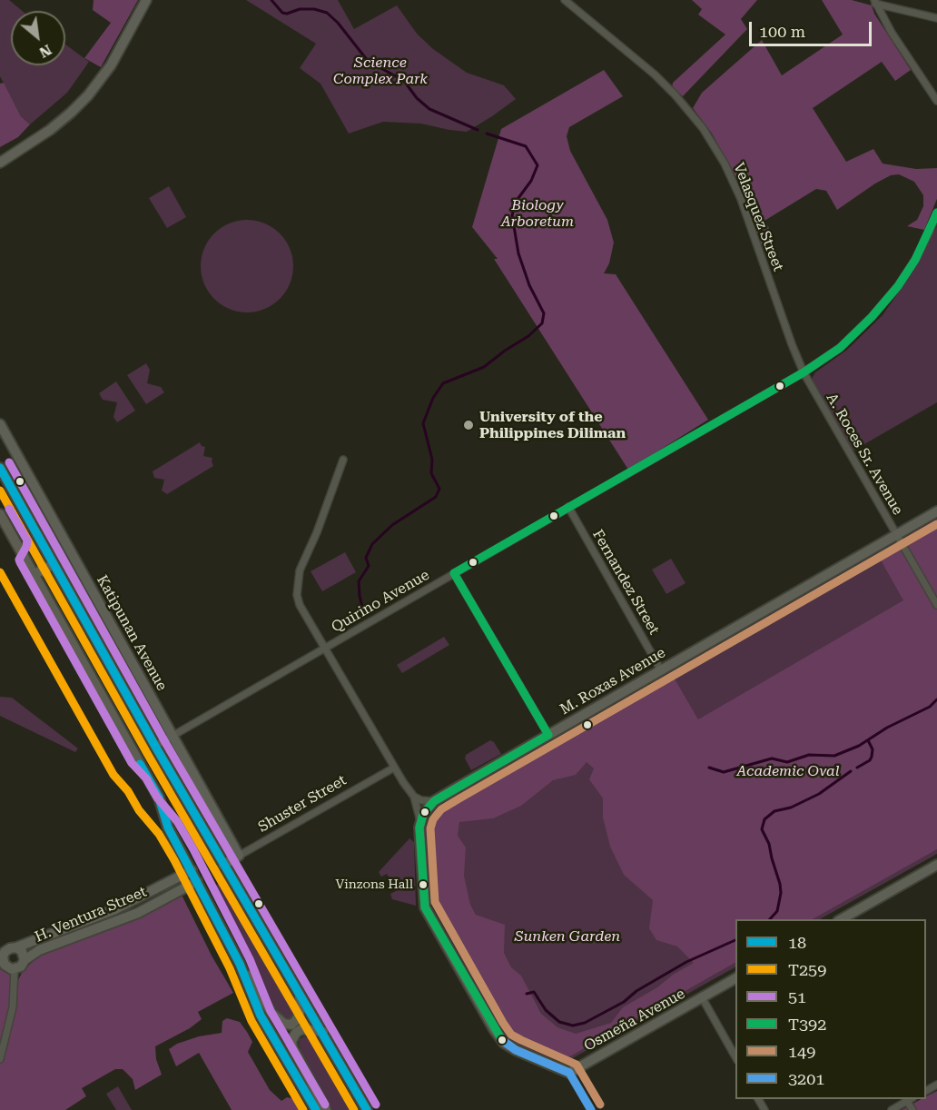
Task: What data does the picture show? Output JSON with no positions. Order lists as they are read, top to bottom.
{
  "streets": {
    "street": [
      "Velasquez Street",
      "A. Roces Sr. Avenue",
      "Fernandez Street",
      "Quirino Avenue",
      "Katipunan Avenue",
      "M. Roxas Avenue",
      "Shuster Street",
      "H. Ventura Street",
      "Osmeña Avenue"
    ]
  },
  "crossings": [
    ["Velasquez Street", "A. Roces Sr. Avenue"],
    ["Velasquez Street", "Quirino Avenue"],
    ["A. Roces Sr. Avenue", "Quirino Avenue"],
    ["A. Roces Sr. Avenue", "M. Roxas Avenue"],
    ["Fernandez Street", "Quirino Avenue"],
    ["Fernandez Street", "M. Roxas Avenue"],
    ["Quirino Avenue", "Katipunan Avenue"],
    ["Katipunan Avenue", "Shuster Street"]
  ],
  "parks": [
    "Science Complex Park",
    "Biology Arboretum",
    "Academic Oval",
    "Sunken Garden"
  ],
  "places": ["University of the Philippines Diliman", "Vinzons Hall"],
  "lines": [
    "transit line T392",
    "transit line 51",
    "transit line 18",
    "transit line T259",
    "transit line 149",
    "transit line 3201"
  ],
  "legend": [
    "18",
    "T259",
    "51",
    "T392",
    "149",
    "3201"
  ],
  "scale_bar": "100 m",
  "north": "bottom right"
}
